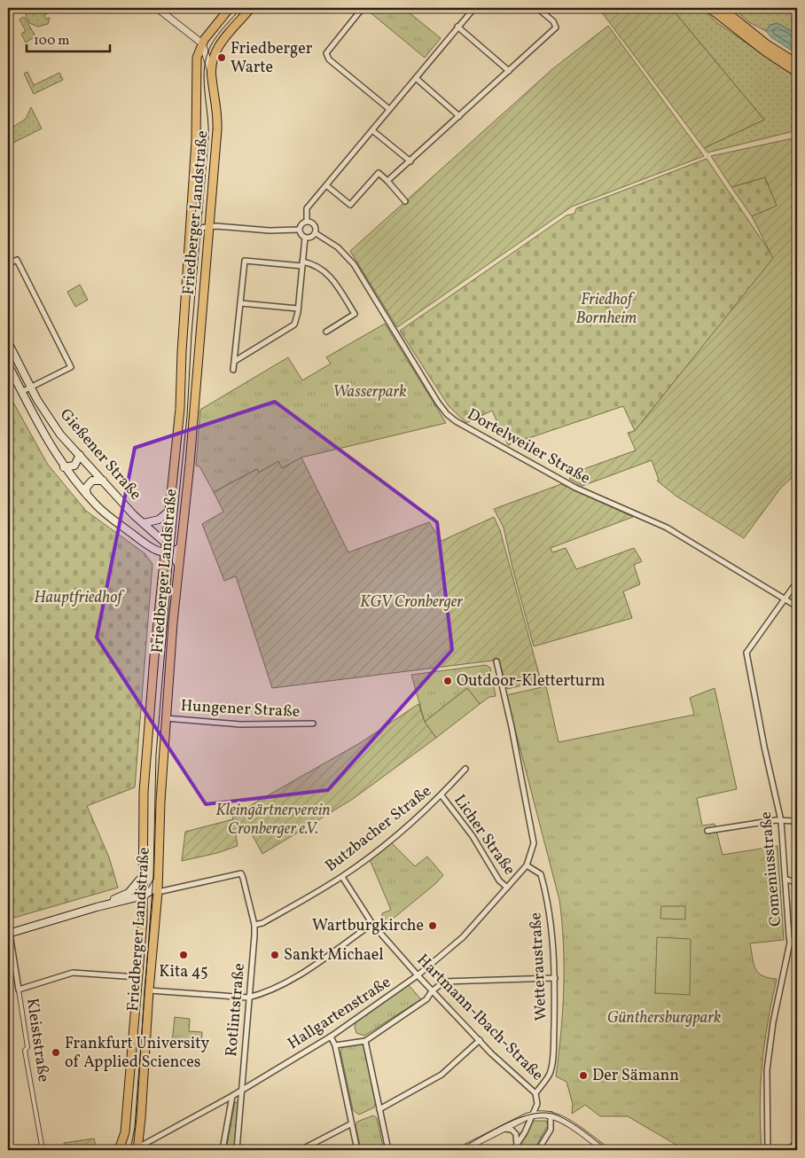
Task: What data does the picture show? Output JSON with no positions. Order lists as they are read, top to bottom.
{
  "streets": {
    "main road": ["Friedberger Landstraße", "Gießener Straße"],
    "street": [
      "Dortelweiler Straße",
      "Hungener Straße",
      "Butzbacher Straße",
      "Licher Straße",
      "Comeniusstraße",
      "Wetteraustraße",
      "Rotlintstraße",
      "Hallgartenstraße",
      "Hartmann-Ibach-Straße",
      "Kleiststraße"
    ]
  },
  "crossings": [
    ["Friedberger Landstraße", "Gießener Straße"],
    ["Friedberger Landstraße", "Hungener Straße"],
    ["Friedberger Landstraße", "Rotlintstraße"],
    ["Friedberger Landstraße", "Hallgartenstraße"],
    ["Dortelweiler Straße", "Comeniusstraße"],
    ["Butzbacher Straße", "Licher Straße"],
    ["Butzbacher Straße", "Rotlintstraße"],
    ["Butzbacher Straße", "Hartmann-Ibach-Straße"],
    ["Licher Straße", "Hallgartenstraße"],
    ["Wetteraustraße", "Hallgartenstraße"],
    ["Wetteraustraße", "Hartmann-Ibach-Straße"],
    ["Rotlintstraße", "Hallgartenstraße"],
    ["Hallgartenstraße", "Hartmann-Ibach-Straße"]
  ],
  "parks": [
    "Friedhof Bornheim",
    "Wasserpark",
    "Hauptfriedhof",
    "KGV Cronberger",
    "Kleingärtnerverein Cronberger e.V.",
    "Günthersburgpark"
  ],
  "places": [
    "Friedberger Warte",
    "Outdoor-Kletterturm",
    "Wartburgkirche",
    "Kita 45",
    "Sankt Michael",
    "Frankfurt University of Applied Sciences",
    "Der Sämann"
  ],
  "scale_bar": "100 m"
}
